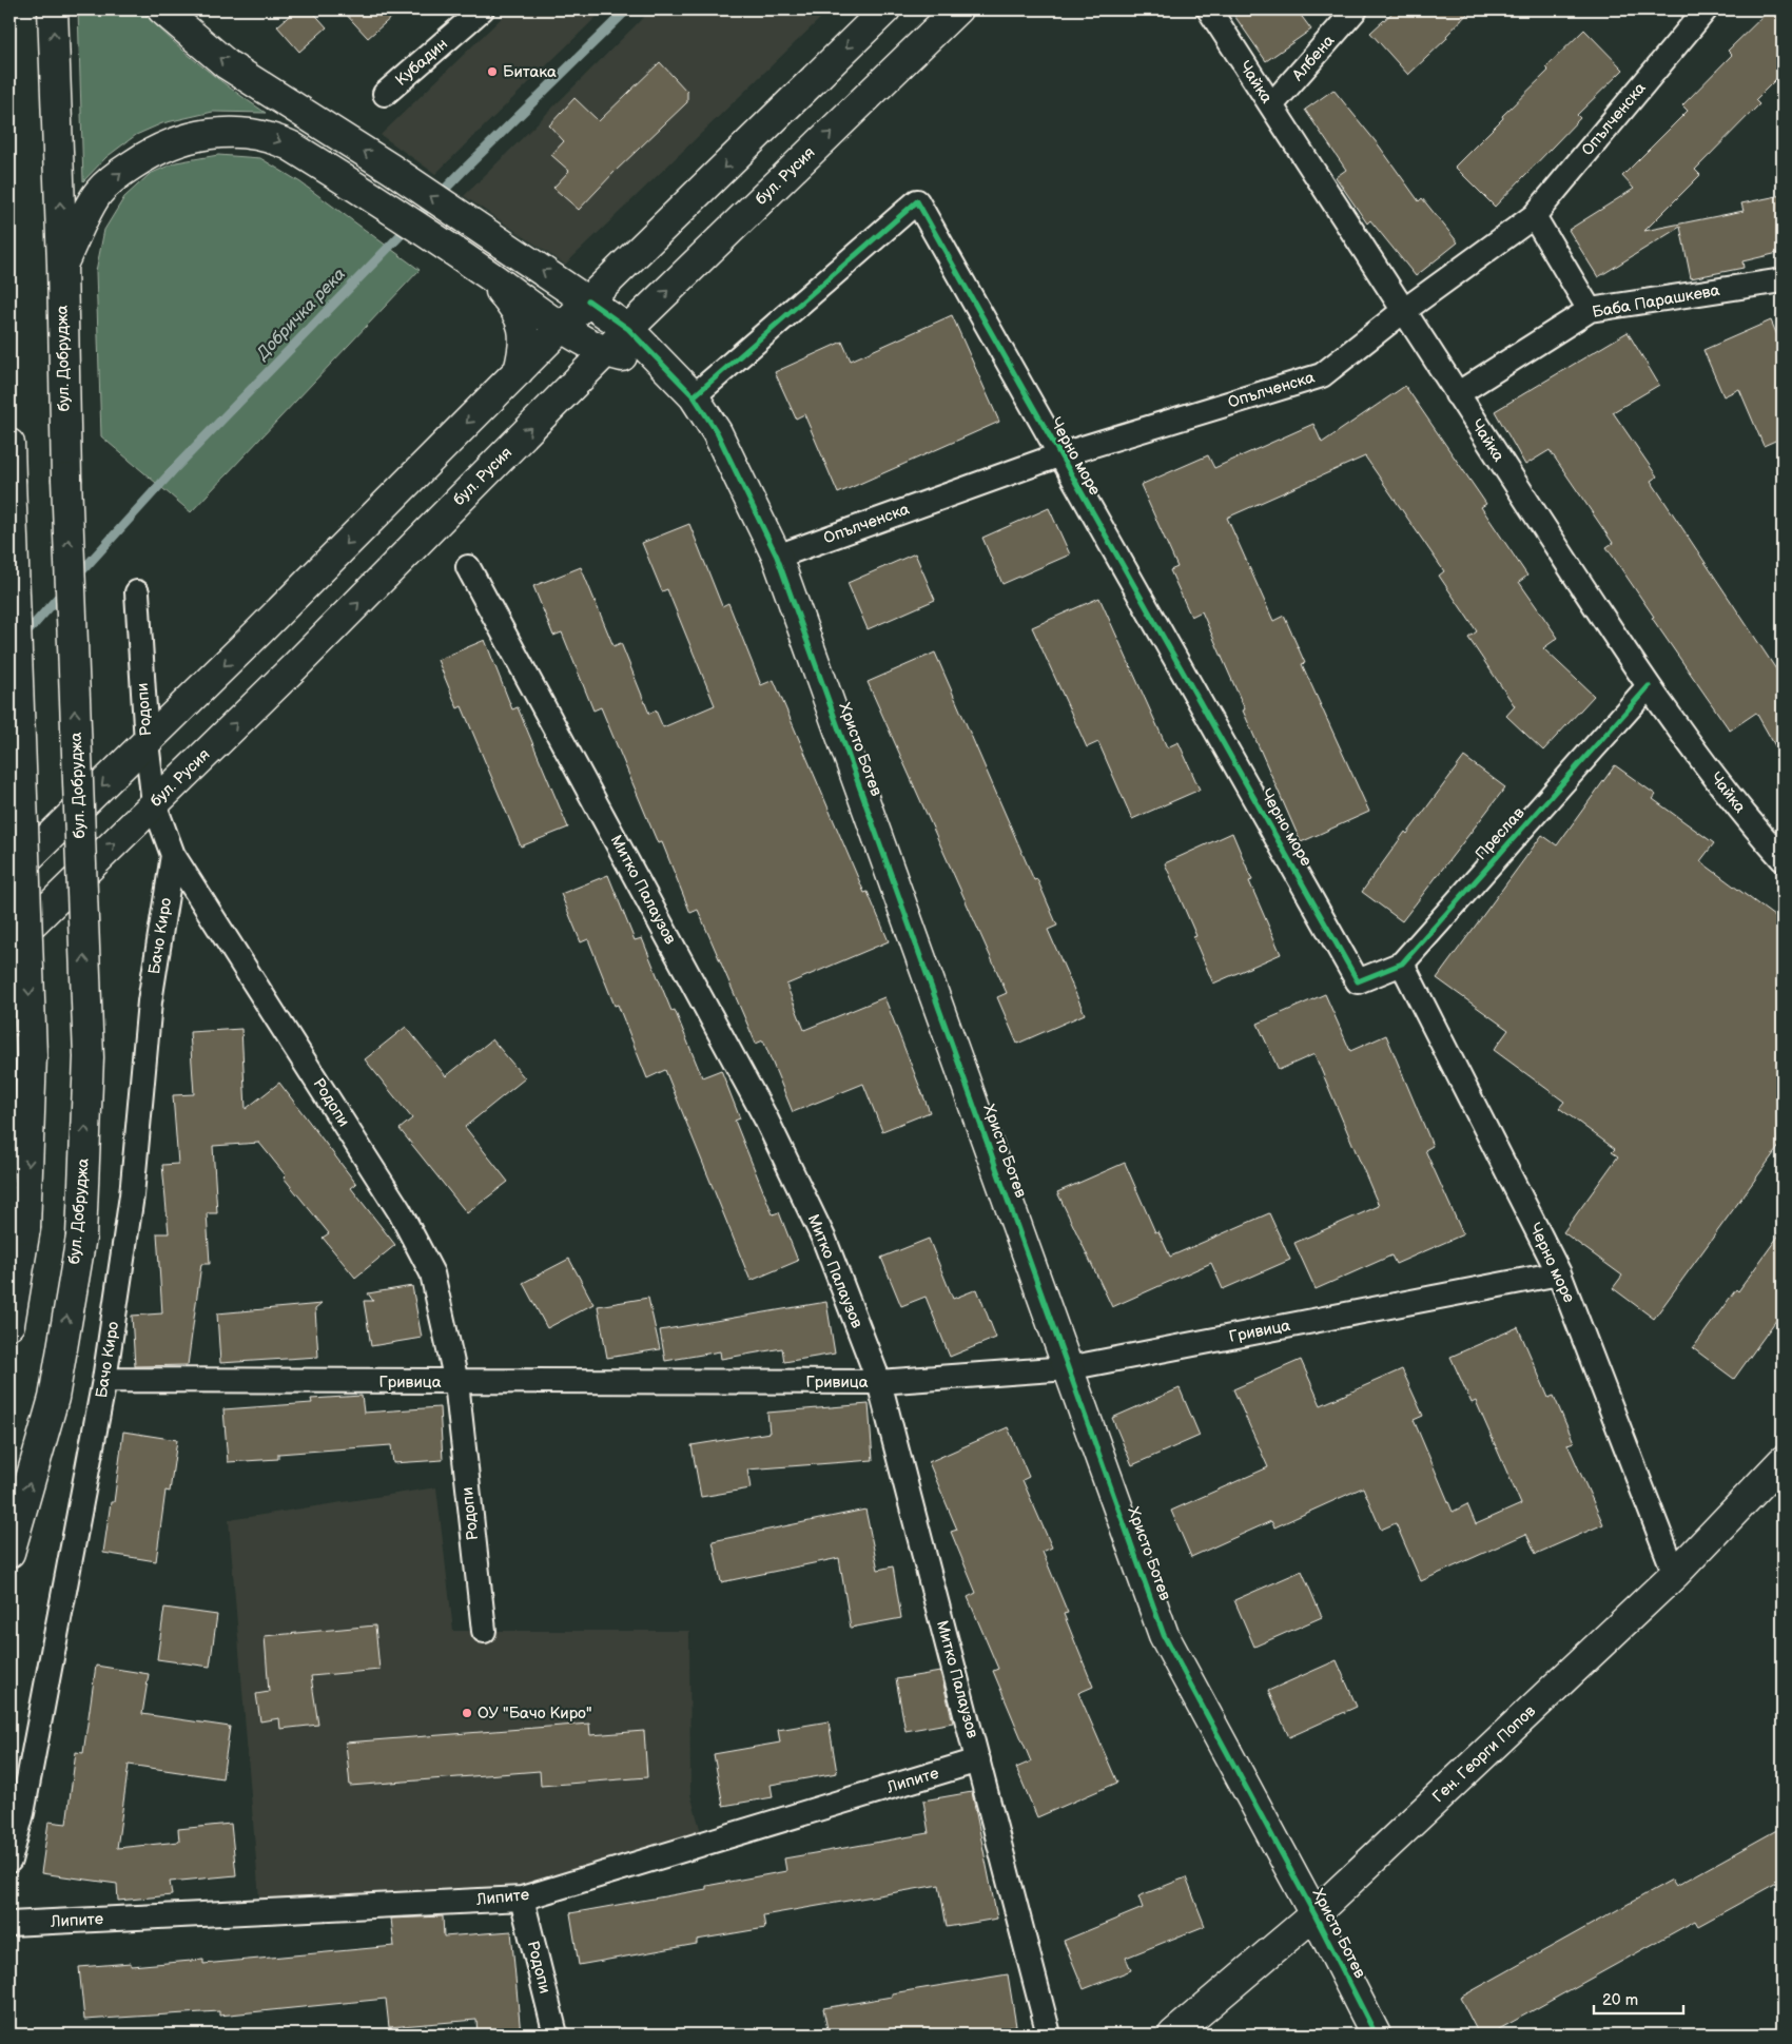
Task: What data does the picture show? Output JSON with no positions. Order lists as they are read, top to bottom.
{
  "streets": {
    "main road": [
      "бул. Русия",
      "бул. Добруджа",
      "Христо Ботев",
      "Ген. Георги Попов"
    ],
    "street": [
      "Албена",
      "Кубадин",
      "Чайка",
      "Опълченска",
      "Баба Парашкева",
      "Черно море",
      "Родопи",
      "Преслав",
      "Митко Палаузов",
      "Бачо Киро",
      "Гривица",
      "Липите"
    ]
  },
  "crossings": [
    ["Албена", "Чайка"],
    ["Чайка", "Опълченска"],
    ["Чайка", "Баба Парашкева"],
    ["Чайка", "Преслав"],
    ["Опълченска", "Черно море"],
    ["Опълченска", "Христо Ботев"],
    ["бул. Русия", "Родопи"],
    ["бул. Русия", "Христо Ботев"],
    ["Черно море", "Христо Ботев"],
    ["Черно море", "Преслав"],
    ["Черно море", "Гривица"],
    ["Черно море", "Ген. Георги Попов"],
    ["Родопи", "Бачо Киро"],
    ["Родопи", "Гривица"],
    ["Родопи", "Липите"],
    ["Христо Ботев", "Гривица"],
    ["Христо Ботев", "Ген. Георги Попов"],
    ["Митко Палаузов", "Гривица"],
    ["Митко Палаузов", "Липите"],
    ["Бачо Киро", "Гривица"]
  ],
  "water": ["Добричка река"],
  "places": ["Битака", "ОУ \"Бачо Киро\""],
  "scale_bar": "20 m"
}
